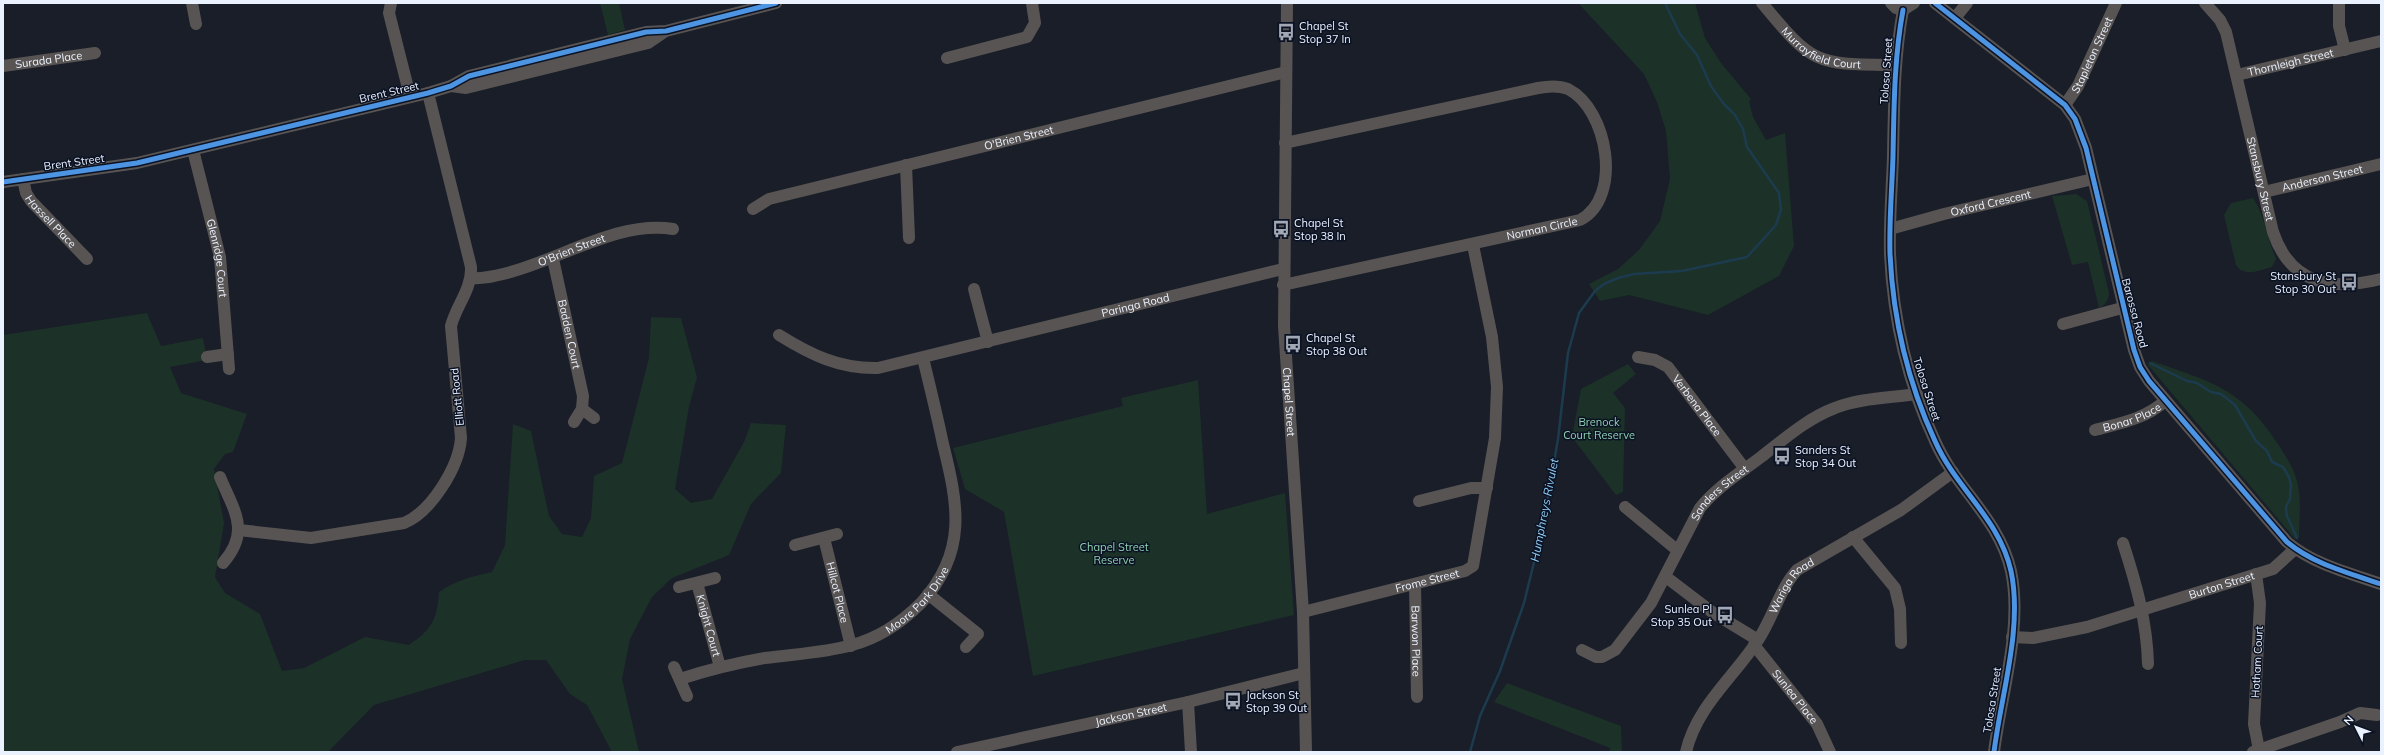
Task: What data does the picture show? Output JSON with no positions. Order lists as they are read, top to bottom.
{
  "streets": {
    "street": [
      "Murrayfield Court",
      "Stapleton Street",
      "Surada Place",
      "Thornleigh Street",
      "Tolosa Street",
      "Brent Street",
      "O'Brien Street",
      "Anderson Street",
      "Stansbury Street",
      "Oxford Crescent",
      "Hassell Place",
      "Norman Circle",
      "Glenridge Court",
      "Paringa Road",
      "Barossa Road",
      "Badden Court",
      "Elliott Road",
      "Chapel Street",
      "Verbena Place",
      "Bonar Place",
      "Sanders Street",
      "Frome Street",
      "Burton Street",
      "Wariga Road",
      "Hillcot Place",
      "Moore Park Drive",
      "Knight Court",
      "Barwon Place",
      "Hotham Court",
      "Sunlea Place",
      "Jackson Street"
    ]
  },
  "crossings": [
    ["Murrayfield Court", "Tolosa Street"],
    ["Stapleton Street", "Barossa Road"],
    ["Thornleigh Street", "Stansbury Street"],
    ["Tolosa Street", "Oxford Crescent"],
    ["Tolosa Street", "Sanders Street"],
    ["Tolosa Street", "Burton Street"],
    ["Tolosa Street", "Wariga Road"],
    ["Brent Street", "Hassell Place"],
    ["Brent Street", "Glenridge Court"],
    ["Brent Street", "Elliott Road"],
    ["O'Brien Street", "Badden Court"],
    ["O'Brien Street", "Elliott Road"],
    ["O'Brien Street", "Chapel Street"],
    ["Anderson Street", "Stansbury Street"],
    ["Oxford Crescent", "Barossa Road"],
    ["Norman Circle", "Chapel Street"],
    ["Norman Circle", "Frome Street"],
    ["Paringa Road", "Chapel Street"],
    ["Paringa Road", "Moore Park Drive"],
    ["Barossa Road", "Bonar Place"],
    ["Barossa Road", "Burton Street"],
    ["Chapel Street", "Frome Street"],
    ["Chapel Street", "Jackson Street"],
    ["Verbena Place", "Sanders Street"],
    ["Sanders Street", "Sunlea Place"],
    ["Frome Street", "Barwon Place"],
    ["Burton Street", "Hotham Court"],
    ["Wariga Road", "Sunlea Place"],
    ["Hillcot Place", "Moore Park Drive"],
    ["Moore Park Drive", "Knight Court"]
  ],
  "water": ["Humphreys Rivulet"],
  "parks": ["Brenock Court Reserve", "Chapel Street Reserve"],
  "places": {
    "bus stop": [
      "Chapel St Stop 37 In",
      "Chapel St Stop 38 In",
      "Stansbury St Stop 30 Out",
      "Chapel St Stop 38 Out",
      "Sanders St Stop 34 Out",
      "Sunlea Pl Stop 35 Out",
      "Jackson St Stop 39 Out"
    ]
  },
  "north": "top left"
}
